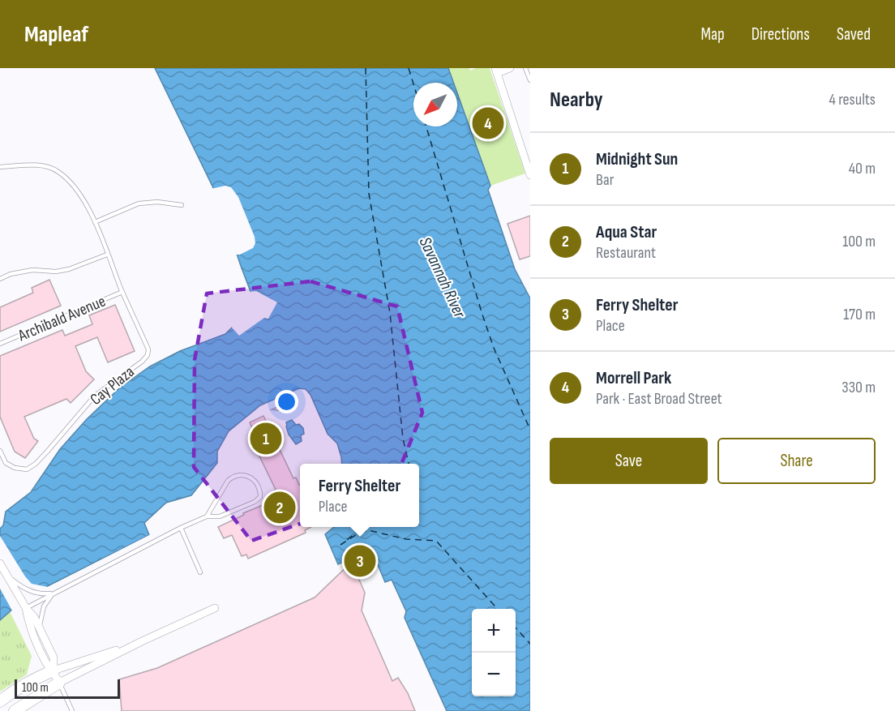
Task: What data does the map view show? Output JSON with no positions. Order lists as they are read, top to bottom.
{
  "streets": {
    "lane": ["Archibald Avenue", "Cay Plaza"]
  },
  "crossings": [
    ["Archibald Avenue", "Cay Plaza"]
  ],
  "water": ["Savannah River"],
  "scale_bar": "100 m",
  "north": "bottom left",
  "page": {
    "header": "Mapleaf",
    "nav": ["Map", "Directions", "Saved"],
    "heading": ["Nearby", "4 results"],
    "pins": [
      "4",
      "1",
      "2",
      "3"
    ],
    "list": [
      {
        "mark": "1",
        "name": "Midnight Sun",
        "note": "Bar",
        "value": "40 m"
      },
      {
        "mark": "2",
        "name": "Aqua Star",
        "note": "Restaurant",
        "value": "100 m"
      },
      {
        "mark": "3",
        "name": "Ferry Shelter",
        "note": "Place",
        "value": "170 m"
      },
      {
        "mark": "4",
        "name": "Morrell Park",
        "note": "Park · East Broad Street",
        "value": "330 m"
      }
    ],
    "buttons": ["Save", "Share"],
    "popup": ["Ferry Shelter", "Place"],
    "map_buttons": ["+", "−"],
    "scale": "100 m"
  }
}
